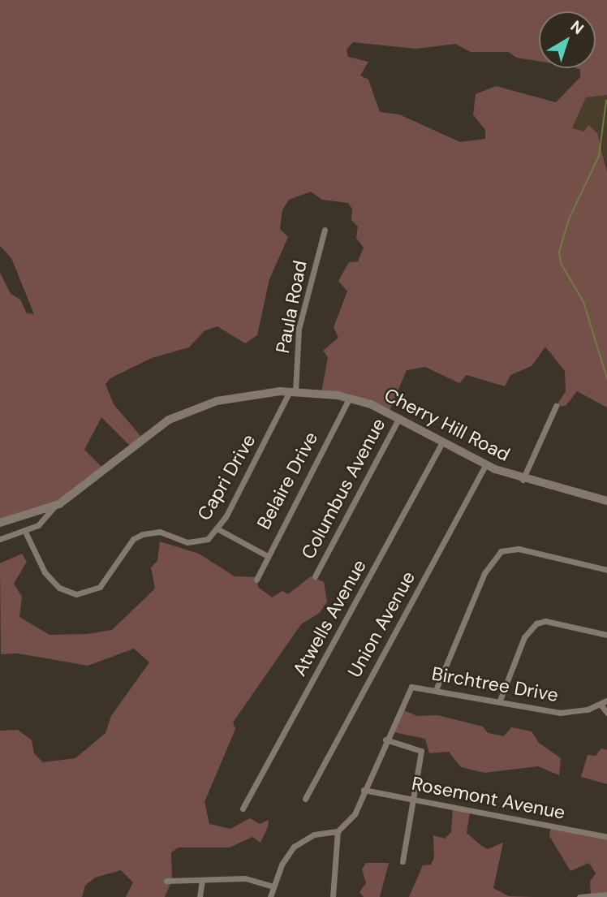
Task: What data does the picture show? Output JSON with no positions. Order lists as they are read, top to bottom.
{
  "streets": {
    "main road": ["Cherry Hill Road"],
    "street": [
      "Paula Road",
      "Capri Drive",
      "Belaire Drive",
      "Columbus Avenue",
      "Atwells Avenue",
      "Union Avenue",
      "Birchtree Drive",
      "Rosemont Avenue"
    ]
  },
  "crossings": [
    ["Paula Road", "Cherry Hill Road"],
    ["Paula Road", "Capri Drive"],
    ["Cherry Hill Road", "Capri Drive"],
    ["Cherry Hill Road", "Belaire Drive"],
    ["Cherry Hill Road", "Columbus Avenue"],
    ["Cherry Hill Road", "Atwells Avenue"],
    ["Cherry Hill Road", "Union Avenue"]
  ],
  "north": "top right"
}
